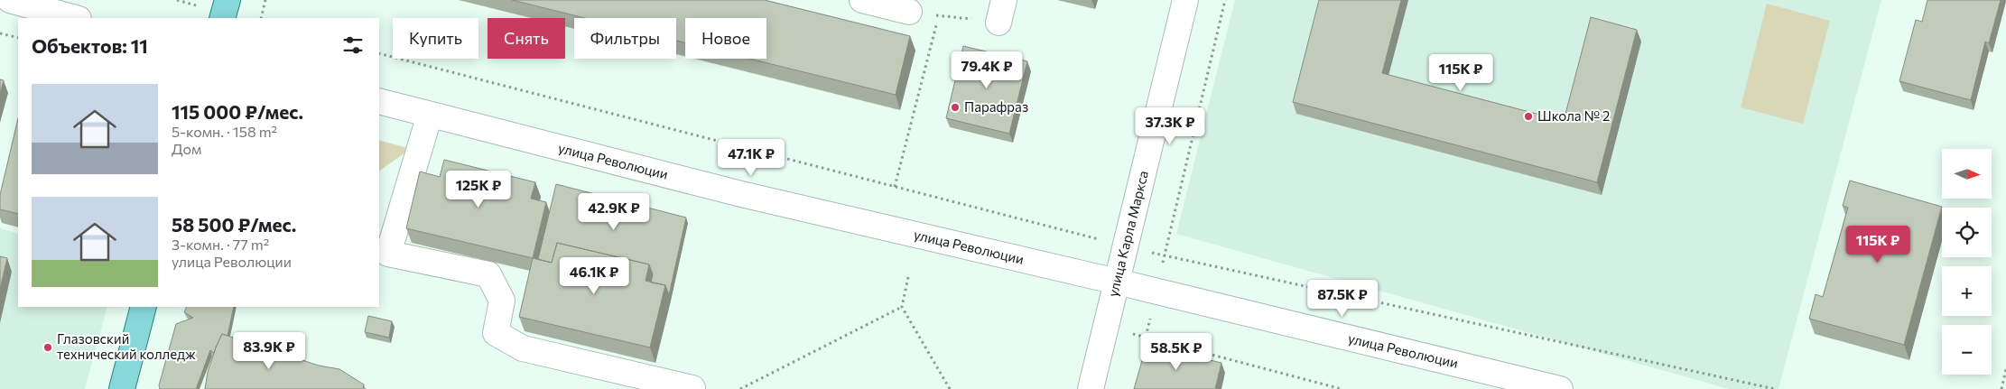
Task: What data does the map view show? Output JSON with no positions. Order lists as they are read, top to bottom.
{
  "streets": {
    "street": ["улица Революции", "улица Карла Маркса"]
  },
  "crossings": [
    ["улица Революции", "улица Карла Маркса"]
  ],
  "places": ["Парафраз", "Школа № 2", "Глазовский технический колледж"],
  "north": "right",
  "page": {
    "chip": [
      "Купить",
      "Снять",
      "Фильтры",
      "Новое"
    ],
    "heading": "Объектов: 11",
    "price": [
      "79.4K ₽",
      "115K ₽",
      "37.3K ₽",
      "47.1K ₽",
      "125K ₽",
      "42.9K ₽",
      "115K ₽",
      "46.1K ₽",
      "87.5K ₽",
      "83.9K ₽",
      "58.5K ₽"
    ],
    "list": [
      {
        "name": "115 000 ₽/мес.",
        "note": "5-комн. · 158 m² · Дом"
      },
      {
        "name": "58 500 ₽/мес.",
        "note": "3-комн. · 77 m² · улица Революции"
      }
    ],
    "map_buttons": ["+", "−"]
  }
}
